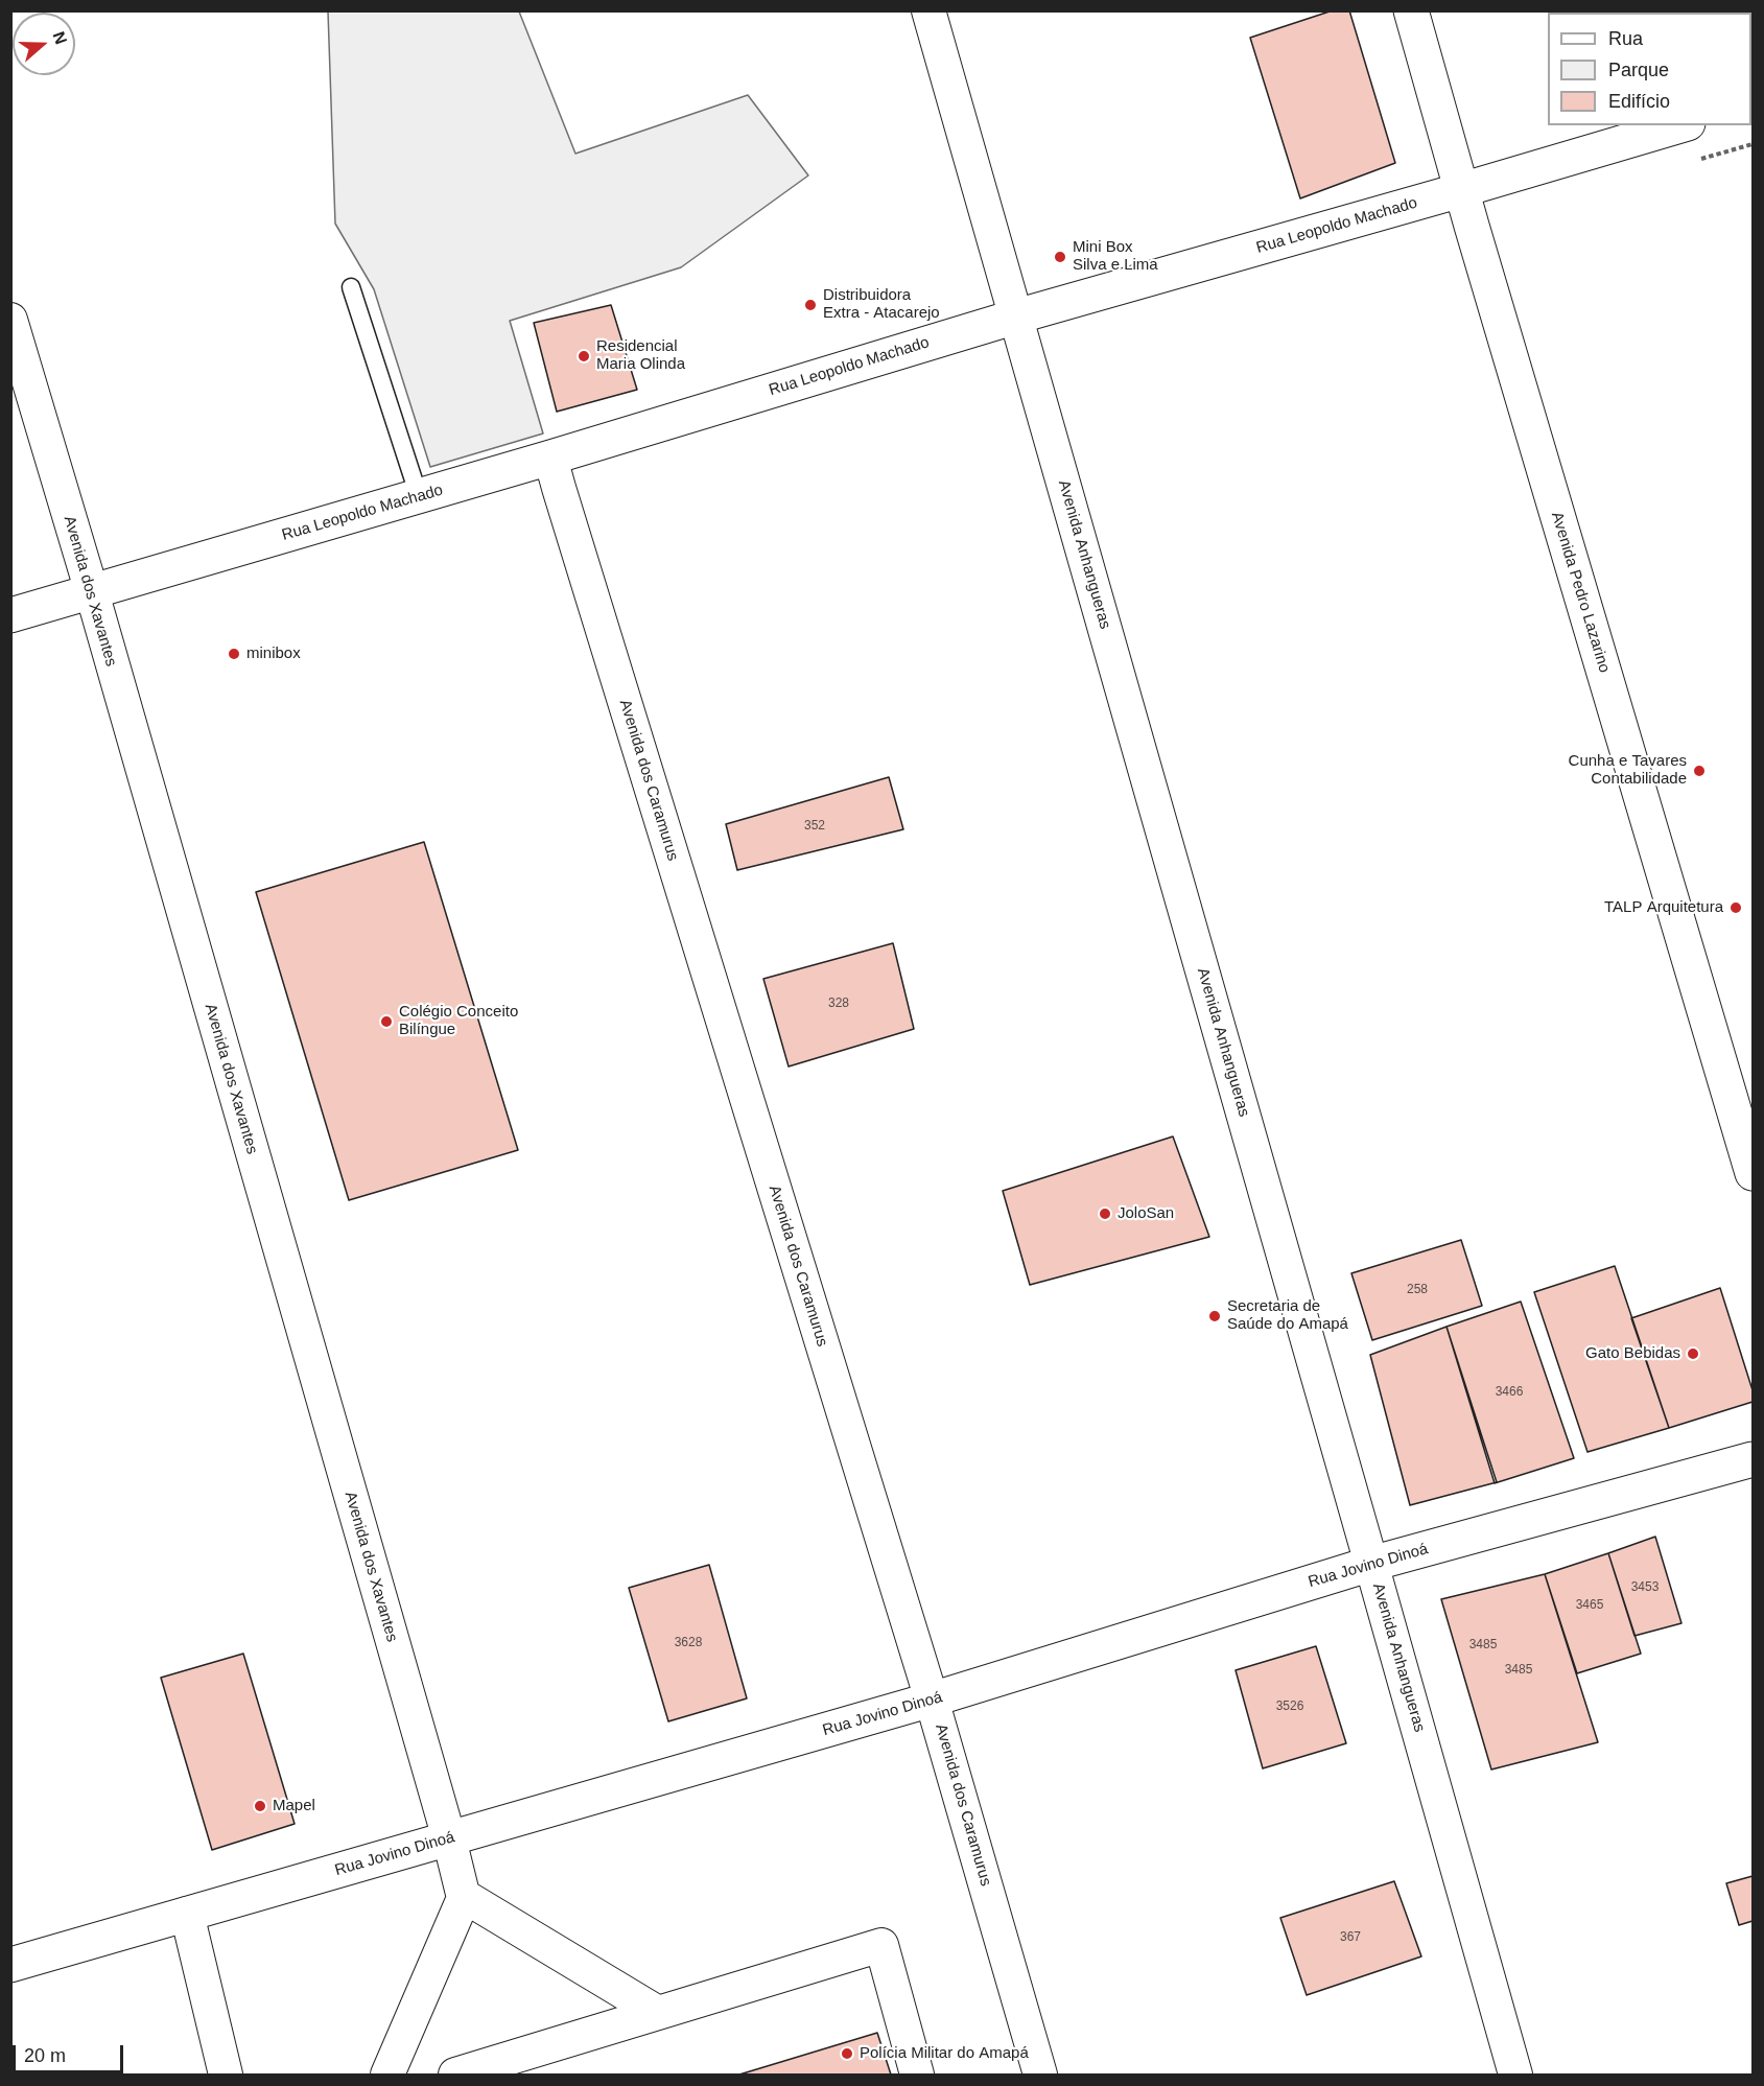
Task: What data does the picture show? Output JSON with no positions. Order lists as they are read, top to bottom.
{
  "streets": {
    "main road": ["Rua Leopoldo Machado", "Avenida Pedro Lazarino", "Rua Jovino Dinoá"],
    "street": ["Avenida Anhangueras", "Avenida dos Xavantes", "Avenida dos Caramurus"]
  },
  "crossings": [
    ["Rua Leopoldo Machado", "Avenida Anhangueras"],
    ["Rua Leopoldo Machado", "Avenida dos Xavantes"],
    ["Rua Leopoldo Machado", "Avenida Pedro Lazarino"],
    ["Rua Leopoldo Machado", "Avenida dos Caramurus"],
    ["Avenida Anhangueras", "Rua Jovino Dinoá"],
    ["Avenida dos Xavantes", "Rua Jovino Dinoá"],
    ["Avenida dos Caramurus", "Rua Jovino Dinoá"]
  ],
  "places": [
    "Mini Box Silva e Lima",
    "Distribuidora Extra - Atacarejo",
    "Residencial Maria Olinda",
    "minibox",
    "Cunha e Tavares Contabilidade",
    "TALP Arquitetura",
    "Colégio Conceito Bilíngue",
    "JoloSan",
    "Secretaria de Saúde do Amapá",
    "Gato Bebidas",
    "Mapel",
    "Polícia Militar do Amapá"
  ],
  "house_numbers": [
    "352",
    "328",
    "258",
    "3466",
    "3453",
    "3465",
    "3628",
    "3485",
    "3485",
    "3526",
    "367"
  ],
  "legend": ["Rua", "Parque", "Edifício"],
  "scale_bar": "20 m",
  "north": "right"
}
